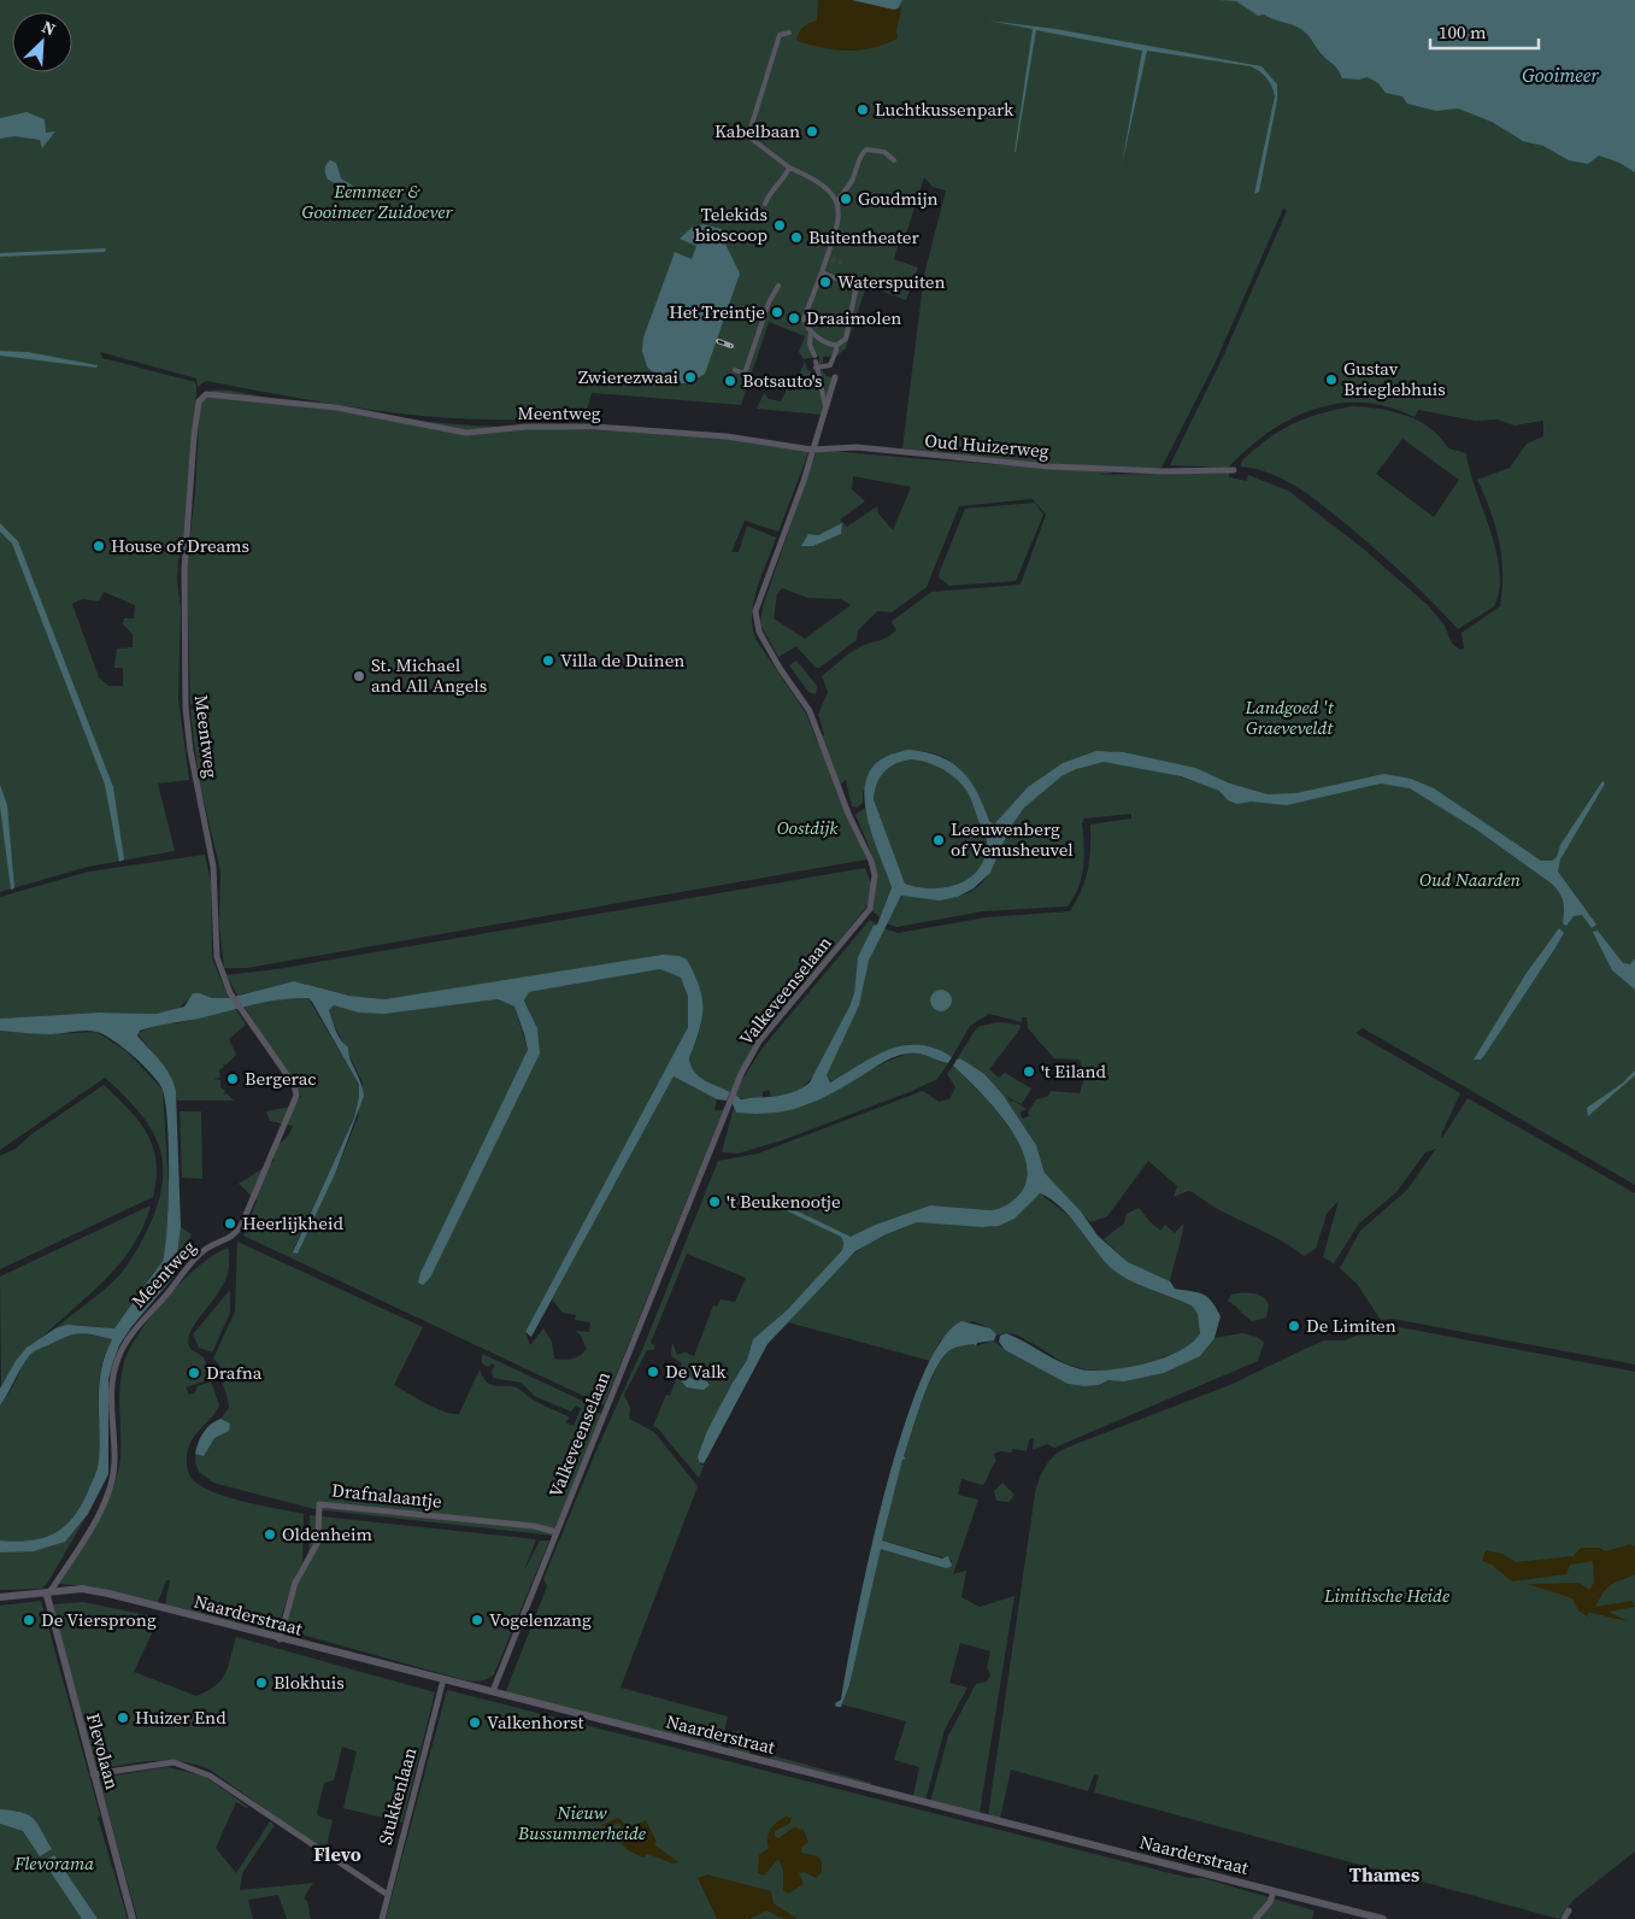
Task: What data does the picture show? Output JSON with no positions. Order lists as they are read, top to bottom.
{
  "streets": {
    "street": [
      "Meentweg",
      "Oud Huizerweg",
      "Valkeveenselaan",
      "Drafnalaantje",
      "Naarderstraat",
      "Flevolaan",
      "Stukkenlaan"
    ]
  },
  "crossings": [
    ["Meentweg", "Oud Huizerweg"],
    ["Meentweg", "Valkeveenselaan"],
    ["Meentweg", "Naarderstraat"],
    ["Meentweg", "Flevolaan"],
    ["Oud Huizerweg", "Valkeveenselaan"],
    ["Valkeveenselaan", "Drafnalaantje"],
    ["Valkeveenselaan", "Naarderstraat"],
    ["Drafnalaantje", "Naarderstraat"],
    ["Naarderstraat", "Flevolaan"],
    ["Naarderstraat", "Stukkenlaan"]
  ],
  "districts": ["Flevo", "Thames"],
  "water": ["Gooimeer"],
  "parks": [
    "Eemmeer & Gooimeer Zuidoever",
    "Landgoed 't Graeveveldt",
    "Oostdijk",
    "Oud Naarden",
    "Limitische Heide",
    "Nieuw Bussummerheide",
    "Flevorama"
  ],
  "places": [
    "Luchtkussenpark",
    "Kabelbaan",
    "Goudmijn",
    "Telekids bioscoop",
    "Buitentheater",
    "Waterspuiten",
    "Het Treintje",
    "Draaimolen",
    "Zwierezwaai",
    "Gustav Brieglebhuis",
    "Botsauto's",
    "House of Dreams",
    "Villa de Duinen",
    "St. Michael and All Angels",
    "Leeuwenberg of Venusheuvel",
    "'t Eiland",
    "Bergerac",
    "'t Beukenootje",
    "Heerlijkheid",
    "De Limiten",
    "De Valk",
    "Drafna",
    "Oldenheim",
    "De Viersprong",
    "Vogelenzang",
    "Blokhuis",
    "Huizer End",
    "Valkenhorst"
  ],
  "scale_bar": "100 m",
  "north": "top right"
}
